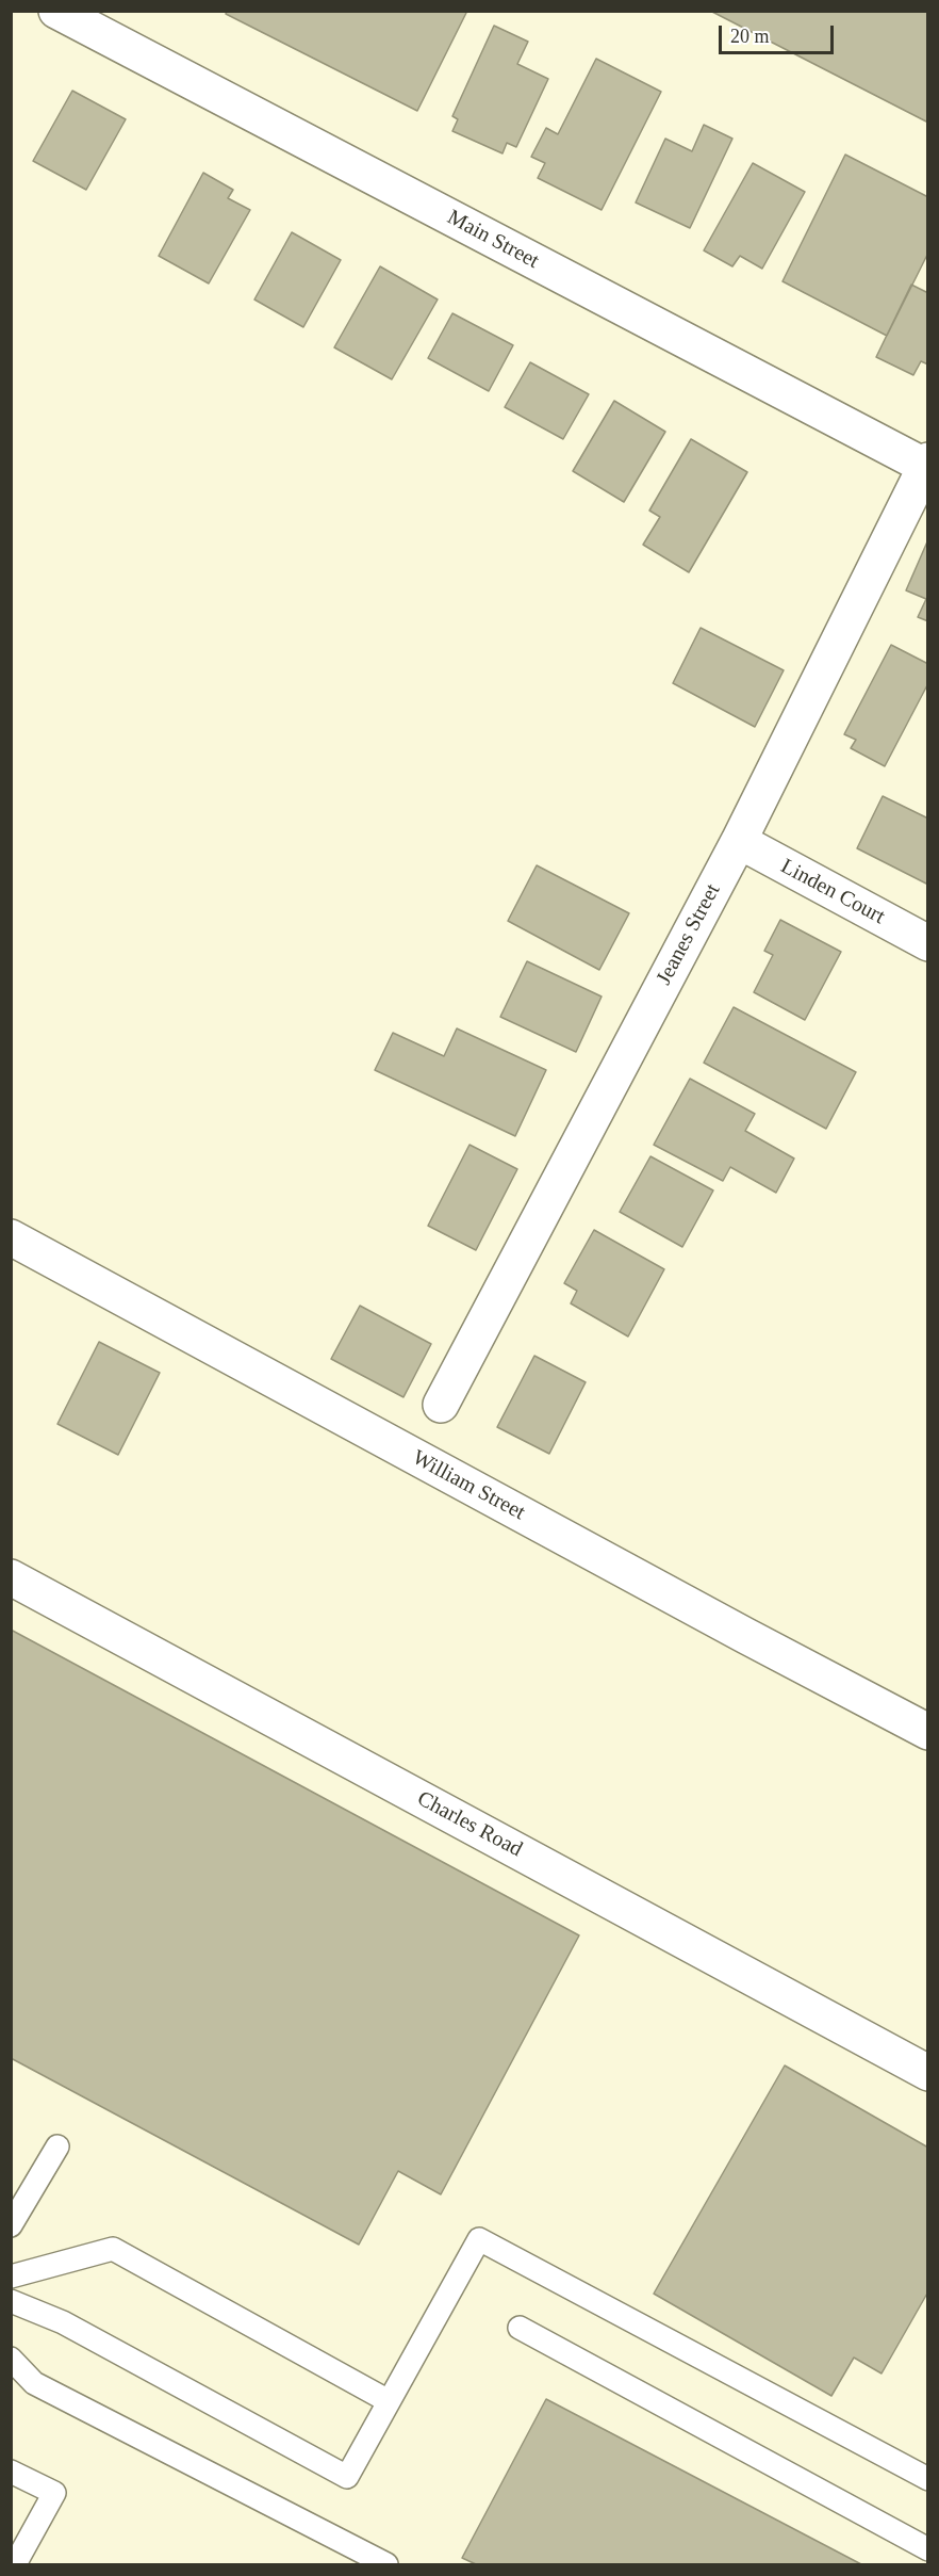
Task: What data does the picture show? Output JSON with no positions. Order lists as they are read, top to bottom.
{
  "streets": {
    "street": [
      "Main Street",
      "Linden Court",
      "Jeanes Street",
      "William Street",
      "Charles Road"
    ]
  },
  "crossings": [
    ["Main Street", "Jeanes Street"],
    ["Linden Court", "Jeanes Street"]
  ],
  "scale_bar": "20 m"
}
